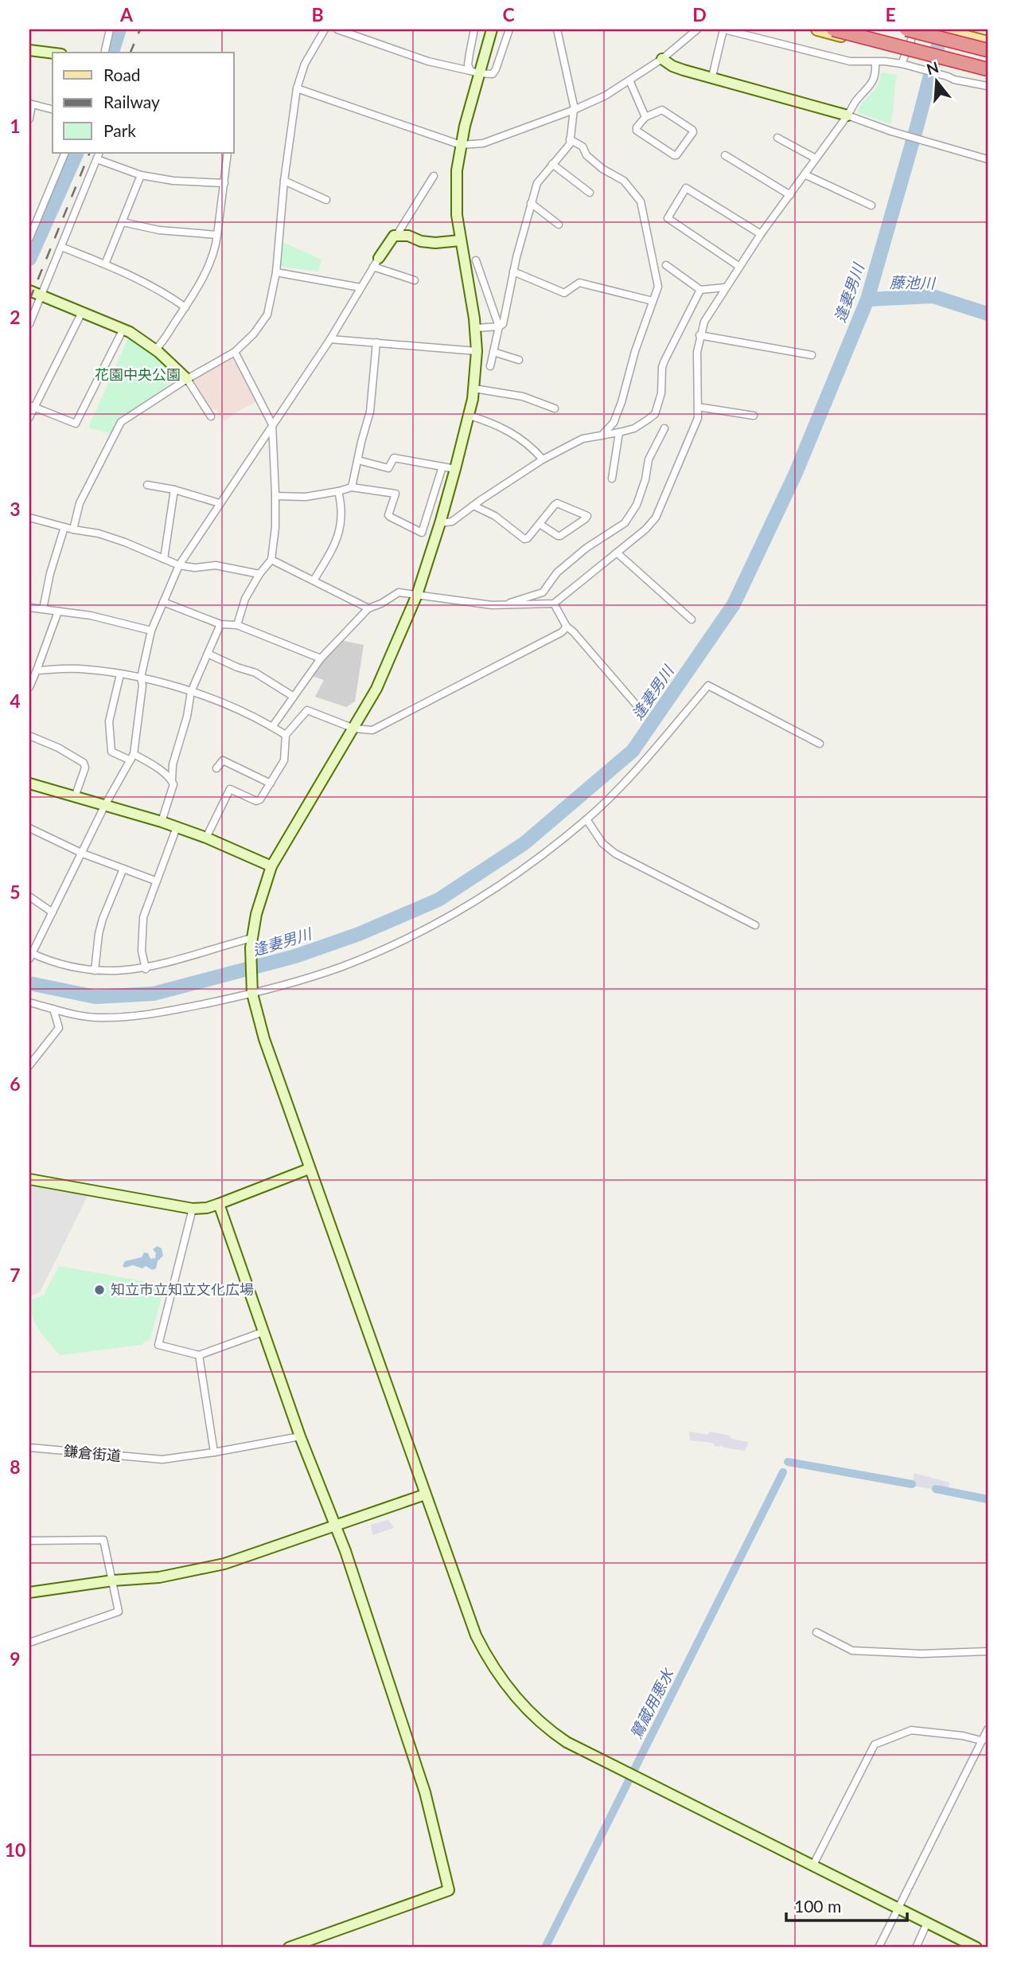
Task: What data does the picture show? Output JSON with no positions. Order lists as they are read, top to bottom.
{
  "streets": {
    "street": ["鎌倉街道"]
  },
  "water": ["藤池川", "逢妻男川", "鷺蔵用悪水"],
  "parks": ["花園中央公園"],
  "places": ["知立市立知立文化広場"],
  "legend": ["Road", "Railway", "Park"],
  "scale_bar": "100 m",
  "north": "top",
  "grid": {
    "columns": [
      "A",
      "B",
      "C",
      "D",
      "E"
    ],
    "rows": [
      "1",
      "2",
      "3",
      "4",
      "5",
      "6",
      "7",
      "8",
      "9",
      "10"
    ]
  }
}
